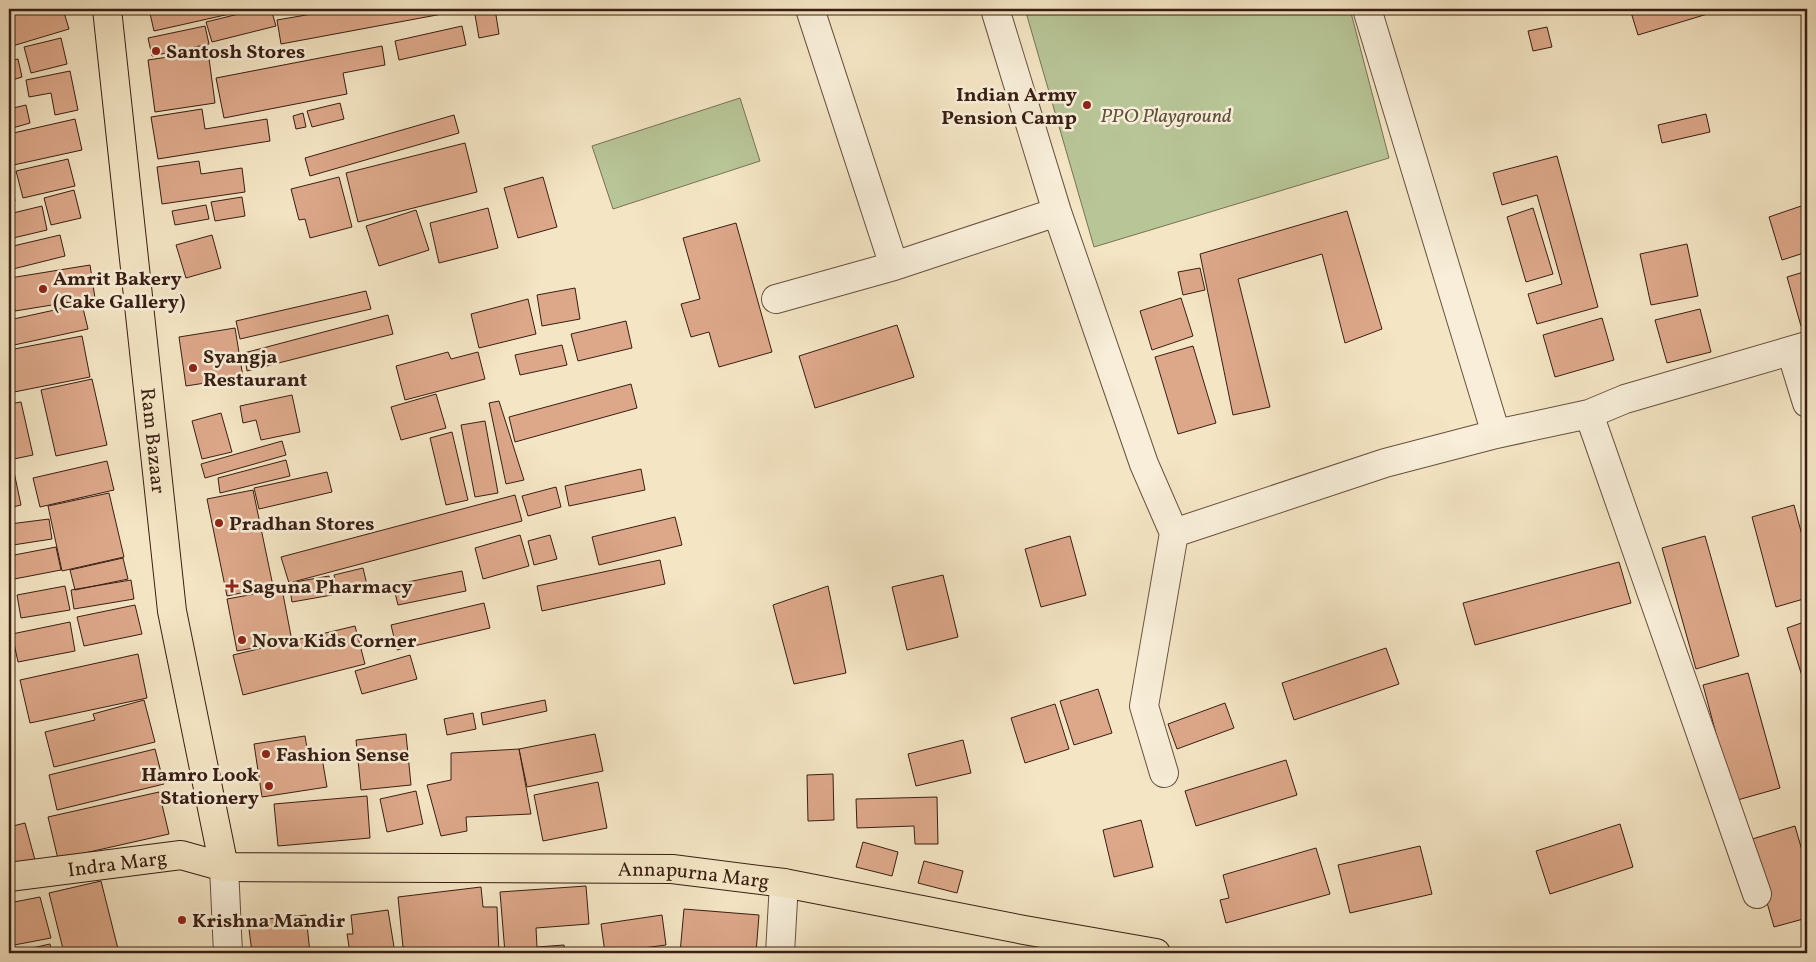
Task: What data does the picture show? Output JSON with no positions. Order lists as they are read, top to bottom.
{
  "streets": {
    "main road": ["Ram Bazaar", "Indra Marg", "Annapurna Marg"]
  },
  "crossings": [
    ["Ram Bazaar", "Indra Marg"],
    ["Ram Bazaar", "Annapurna Marg"],
    ["Indra Marg", "Annapurna Marg"]
  ],
  "parks": ["PPO Playground"],
  "places": {
    "other": [
      "Santosh Stores",
      "Indian Army Pension Camp",
      "Amrit Bakery (Cake Gallery)",
      "Syangja Restaurant",
      "Pradhan Stores",
      "Nova Kids Corner",
      "Fashion Sense",
      "Hamro Look Stationery",
      "Krishna Mandir"
    ],
    "health": ["Saguna Pharmacy"]
  }
}
